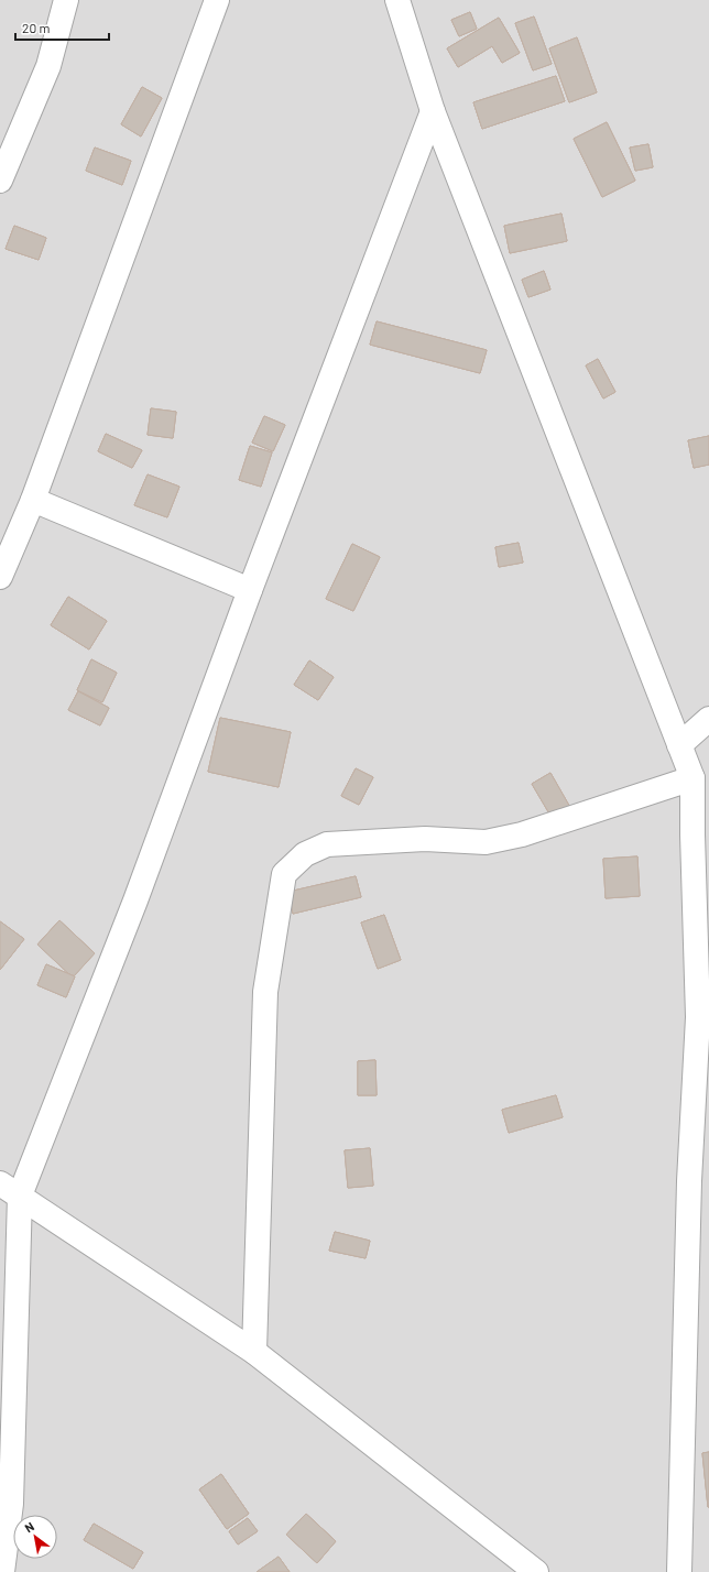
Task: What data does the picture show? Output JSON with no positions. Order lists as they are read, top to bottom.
{
  "scale_bar": "20 m",
  "north": "top left"
}
